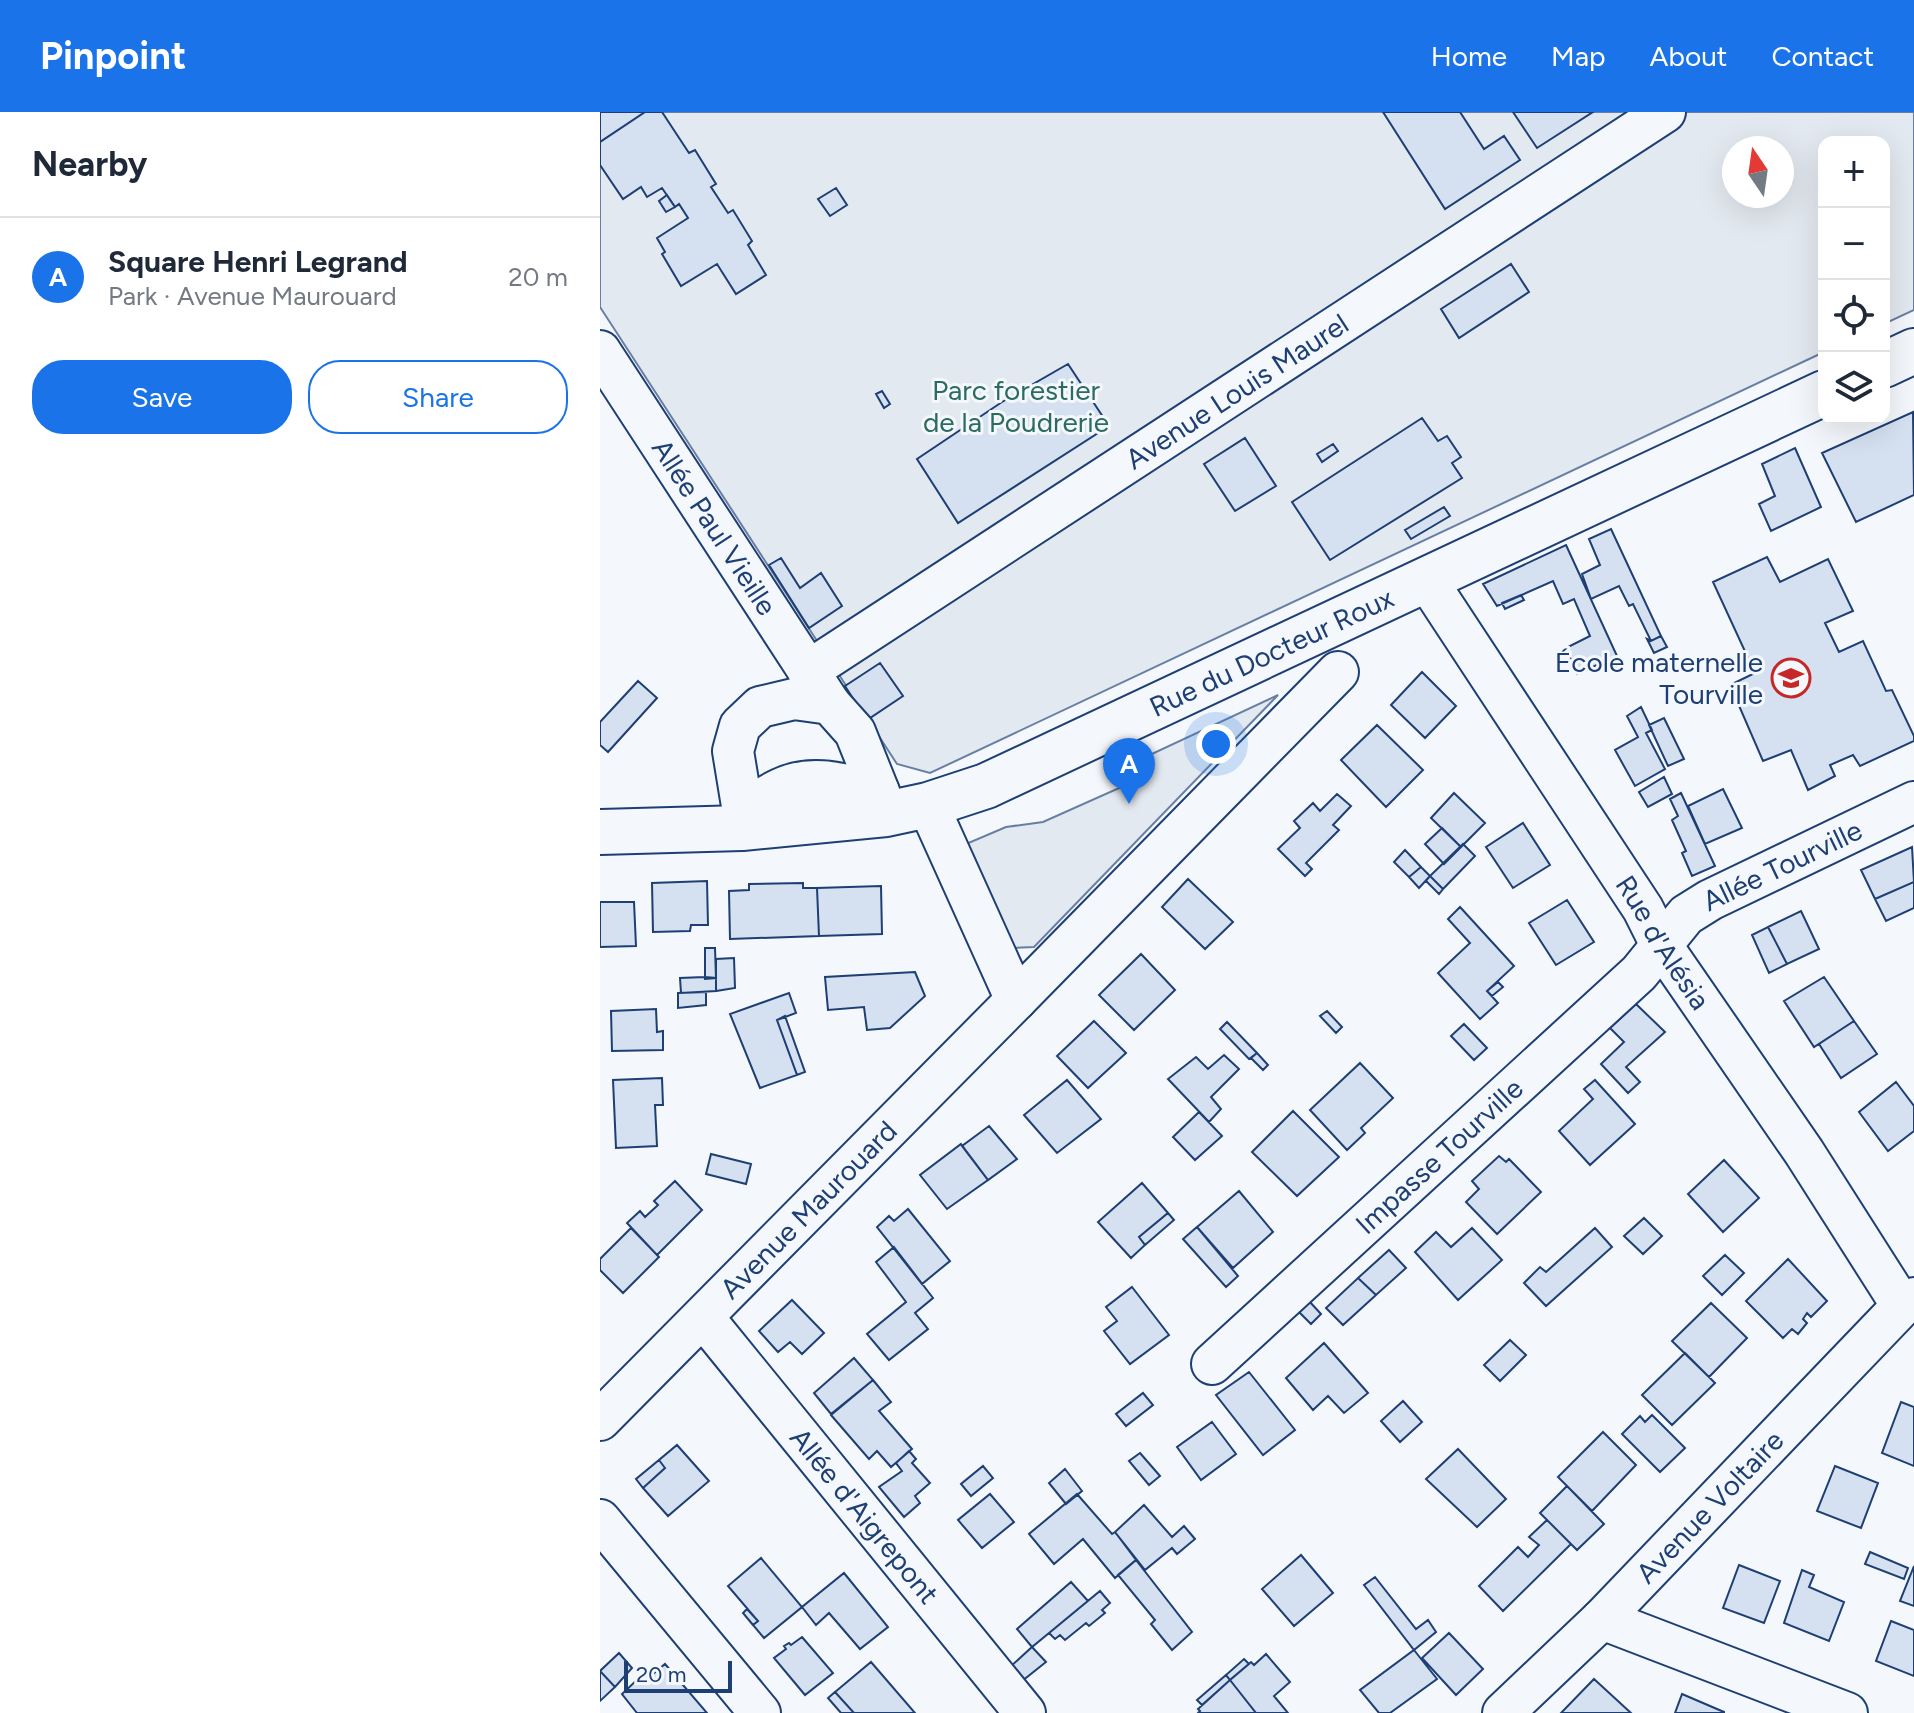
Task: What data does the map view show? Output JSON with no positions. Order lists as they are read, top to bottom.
{
  "streets": {
    "main road": ["Rue du Docteur Roux"],
    "street": [
      "Avenue Louis Maurel",
      "Allée Paul Vieille",
      "Allée Tourville",
      "Rue d'Alésia",
      "Impasse Tourville",
      "Avenue Maurouard",
      "Avenue Voltaire",
      "Allée d'Aigrepont"
    ]
  },
  "crossings": [
    ["Avenue Louis Maurel", "Allée Paul Vieille"],
    ["Allée Paul Vieille", "Rue du Docteur Roux"],
    ["Rue du Docteur Roux", "Rue d'Alésia"],
    ["Allée Tourville", "Rue d'Alésia"],
    ["Allée Tourville", "Impasse Tourville"],
    ["Rue d'Alésia", "Impasse Tourville"],
    ["Rue d'Alésia", "Avenue Voltaire"],
    ["Avenue Maurouard", "Allée d'Aigrepont"]
  ],
  "parks": ["Parc forestier de la Poudrerie"],
  "places": {
    "school or university": ["École maternelle Tourville"]
  },
  "scale_bar": "20 m",
  "north": "top",
  "page": {
    "header": "Pinpoint",
    "nav": [
      "Home",
      "Map",
      "About",
      "Contact"
    ],
    "heading": "Nearby",
    "map_buttons": ["+", "−"],
    "list": [
      {
        "mark": "A",
        "name": "Square Henri Legrand",
        "note": "Park · Avenue Maurouard",
        "value": "20 m"
      }
    ],
    "buttons": ["Save", "Share"],
    "pins": "A",
    "scale": "20 m"
  }
}
